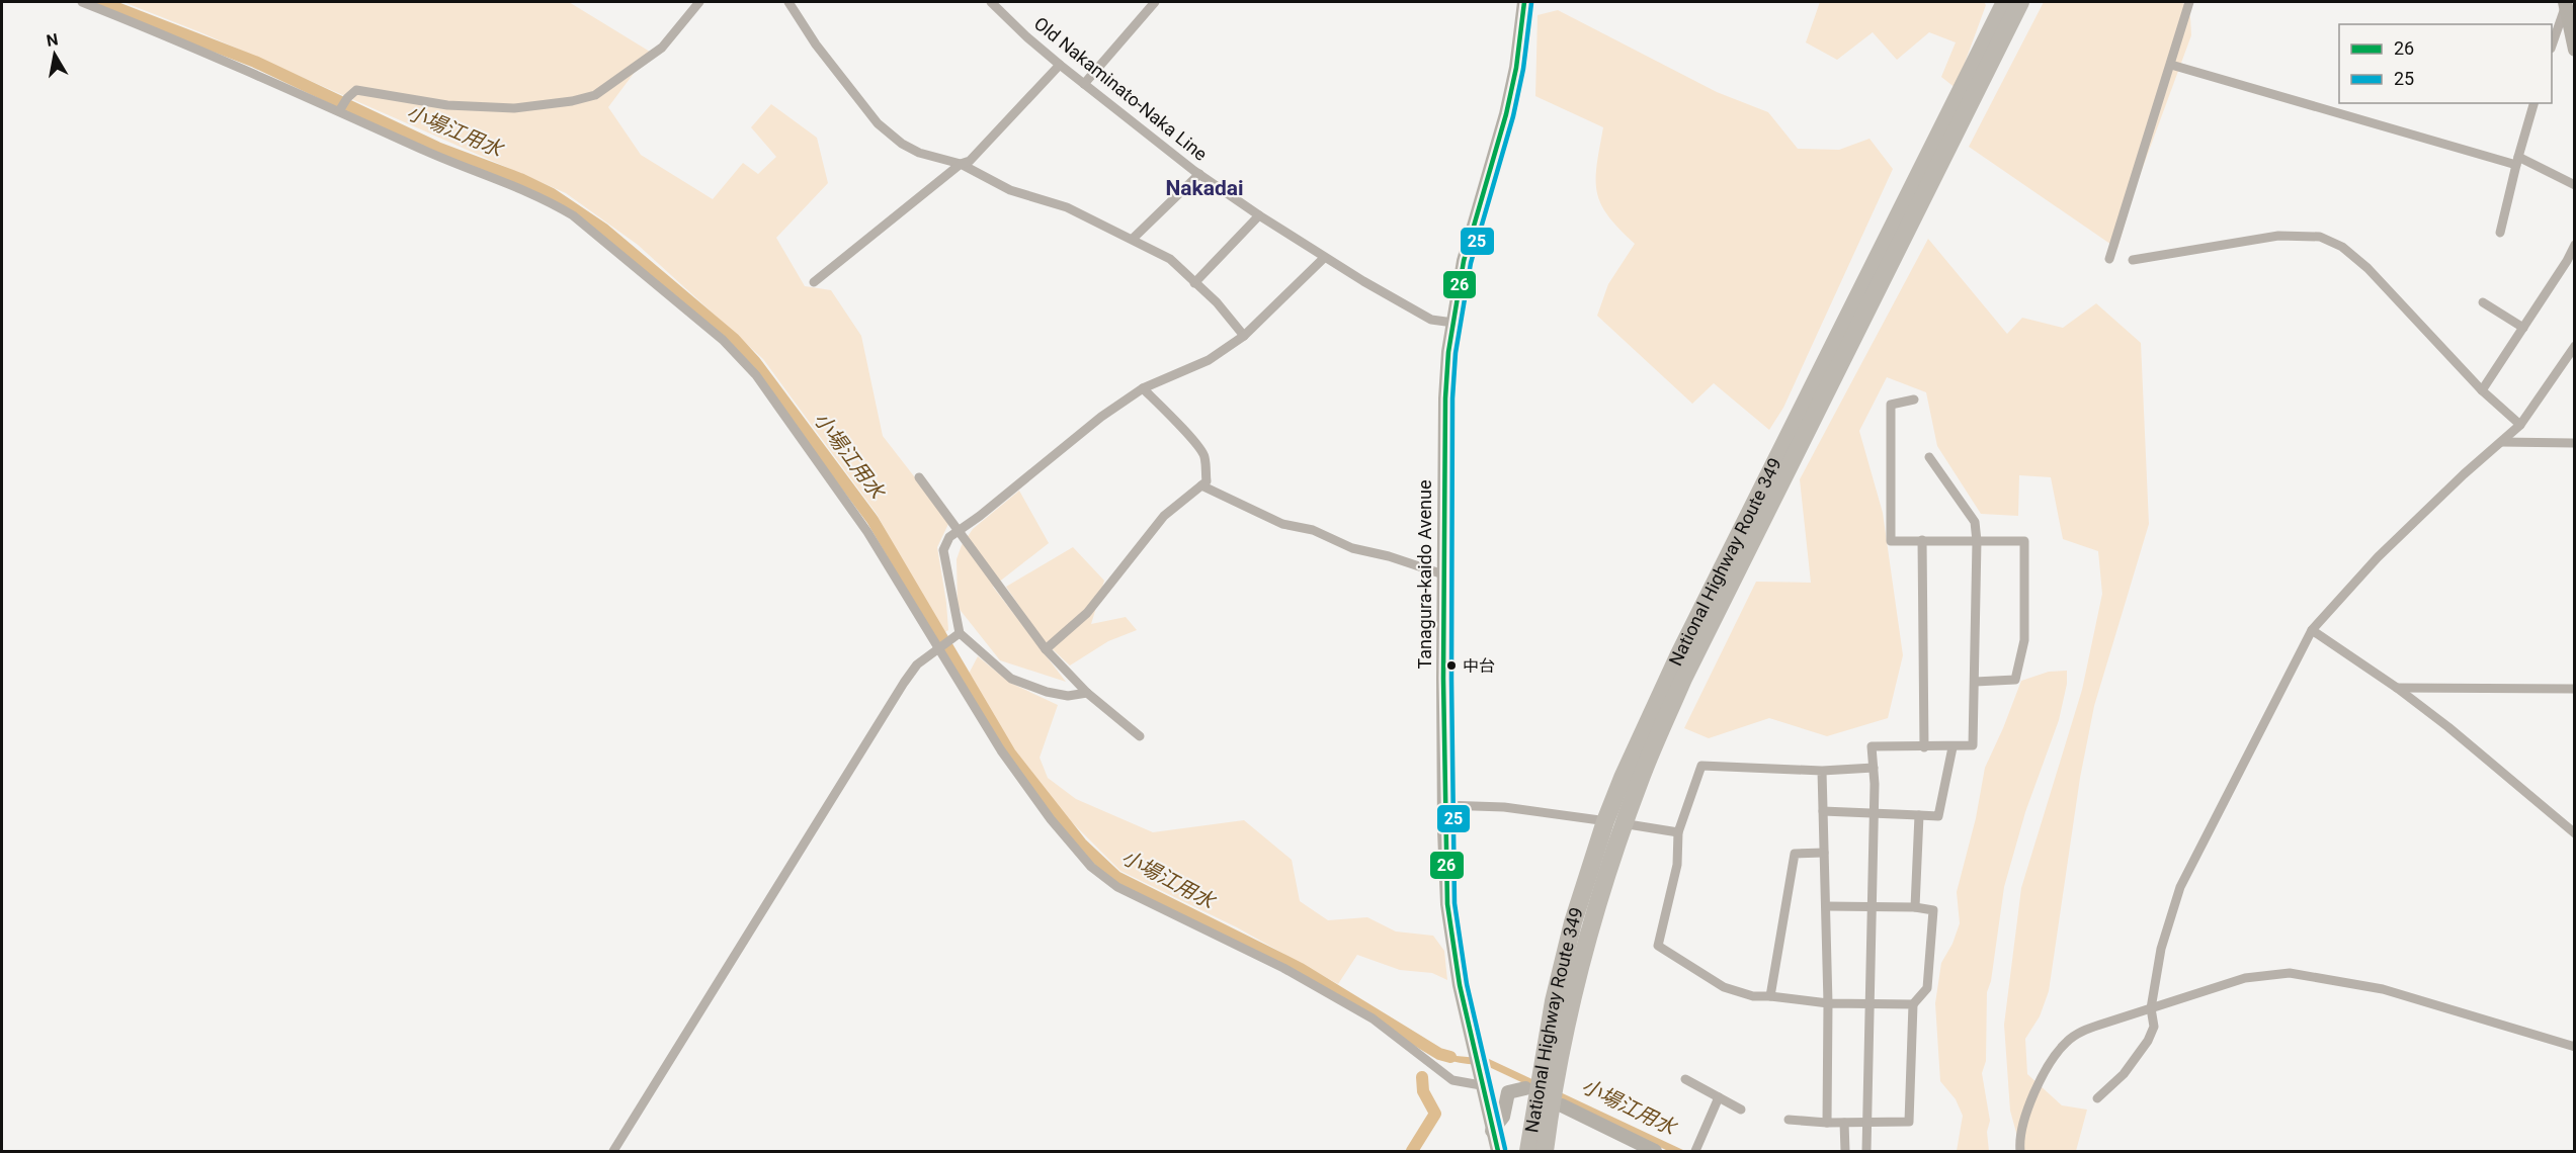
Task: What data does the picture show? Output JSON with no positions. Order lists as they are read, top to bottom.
{
  "streets": {
    "highway": ["National Highway Route 349"],
    "street": ["Old Nakaminato-Naka Line", "Tanagura-kaido Avenue"]
  },
  "crossings": [
    ["Old Nakaminato-Naka Line", "Tanagura-kaido Avenue"]
  ],
  "districts": ["Nakadai"],
  "water": ["小場江用水"],
  "places": ["中台"],
  "lines": ["transit line 26", "transit line 25"],
  "legend": ["26", "25"],
  "north": "top"
}
